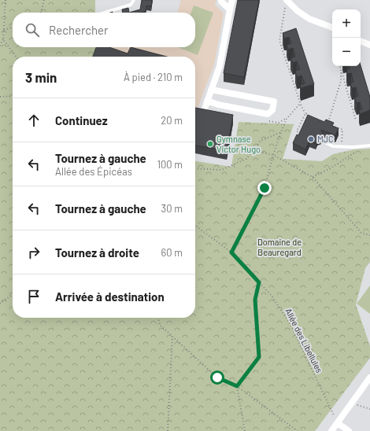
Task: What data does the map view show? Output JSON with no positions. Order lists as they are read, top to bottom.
{
  "streets": {
    "path": ["Allée des Libellules"]
  },
  "parks": ["Domaine de Beauregard"],
  "places": ["MJC", "Gymnase Victor Hugo"],
  "page": {
    "map_buttons": ["+", "−"],
    "search": "Rechercher",
    "heading": ["3 min", "À pied · 210 m"],
    "list": [
      ["Continuez", "20 m"],
      ["Tournez à gauche", "Allée des Épicéas", "100 m"],
      ["Tournez à gauche", "30 m"],
      ["Tournez à droite", "60 m"],
      "Arrivée à destination"
    ]
  }
}
